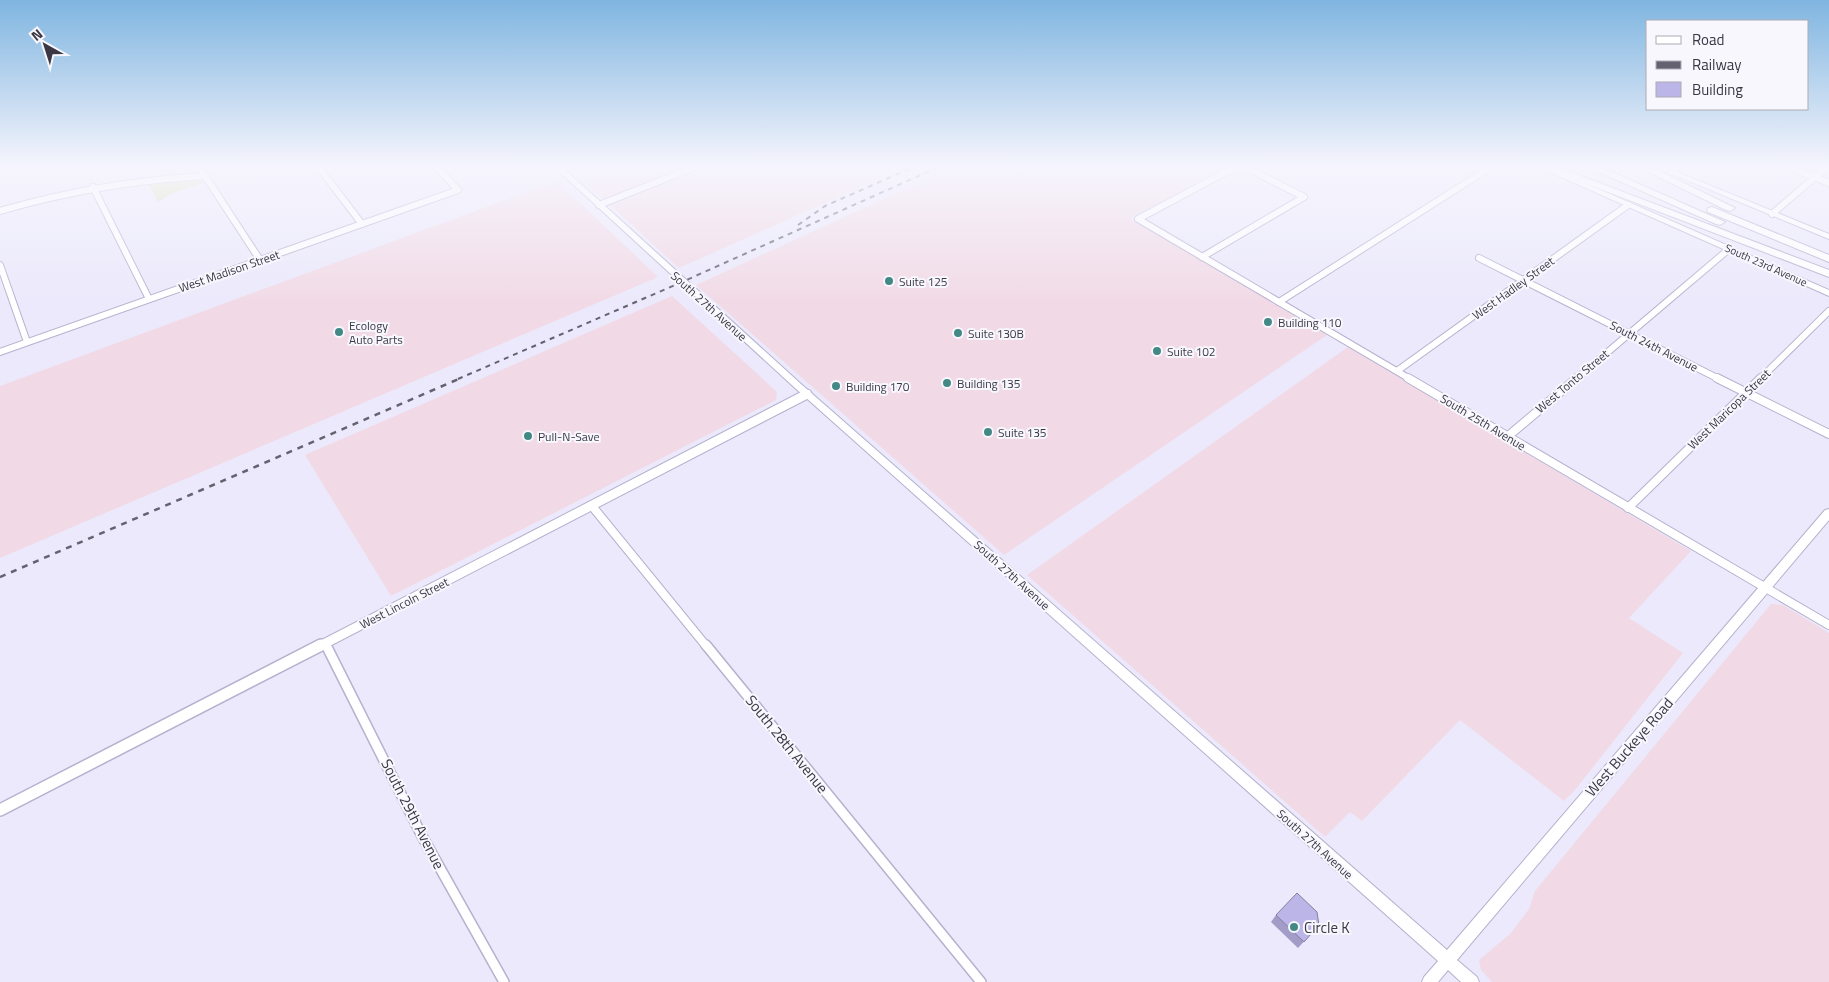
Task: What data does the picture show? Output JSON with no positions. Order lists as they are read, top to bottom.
{
  "streets": {
    "main road": ["South 23rd Avenue", "South 27th Avenue", "West Buckeye Road"],
    "street": [
      "West Madison Street",
      "West Hadley Street",
      "South 24th Avenue",
      "West Tonto Street",
      "West Maricopa Street",
      "South 25th Avenue",
      "West Lincoln Street",
      "South 28th Avenue",
      "South 29th Avenue"
    ]
  },
  "crossings": [
    ["South 23rd Avenue", "West Tonto Street"],
    ["West Hadley Street", "South 24th Avenue"],
    ["West Hadley Street", "South 25th Avenue"],
    ["South 27th Avenue", "West Lincoln Street"],
    ["South 27th Avenue", "West Buckeye Road"],
    ["South 24th Avenue", "West Tonto Street"],
    ["South 24th Avenue", "West Maricopa Street"],
    ["West Tonto Street", "South 25th Avenue"],
    ["West Maricopa Street", "South 25th Avenue"],
    ["South 25th Avenue", "West Buckeye Road"],
    ["West Lincoln Street", "South 28th Avenue"],
    ["West Lincoln Street", "South 29th Avenue"]
  ],
  "places": [
    "Suite 125",
    "Building 110",
    "Ecology Auto Parts",
    "Suite 130B",
    "Suite 102",
    "Building 135",
    "Building 170",
    "Suite 135",
    "Pull-N-Save",
    "Circle K"
  ],
  "legend": ["Road", "Railway", "Building"],
  "north": "top left"
}
